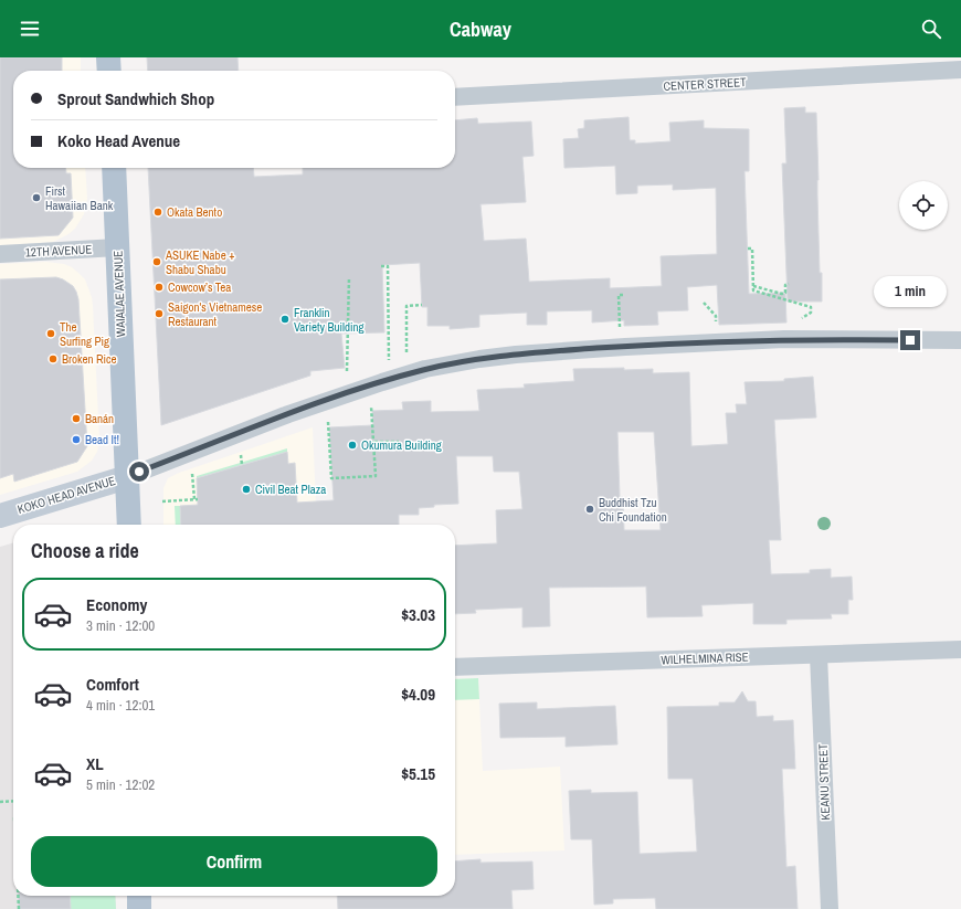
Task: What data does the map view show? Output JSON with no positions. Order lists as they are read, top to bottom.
{
  "streets": {
    "main road": ["WAIALAE AVENUE"],
    "street": [
      "CENTER STREET",
      "12TH AVENUE",
      "KOKO HEAD AVENUE",
      "WILHELMINA RISE",
      "KEANU STREET"
    ]
  },
  "crossings": [
    ["12TH AVENUE", "WAIALAE AVENUE"],
    ["WAIALAE AVENUE", "KOKO HEAD AVENUE"],
    ["WILHELMINA RISE", "KEANU STREET"]
  ],
  "places": [
    "First Hawaiian Bank",
    "Okata Bento",
    "ASUKE Nabe + Shabu Shabu",
    "Cowcow’s Tea",
    "Saigon's Vietnamese Restaurant",
    "Franklin Variety Building",
    "The Surfing Pig",
    "Broken Rice",
    "Banán",
    "Bead It!",
    "Okumura Building",
    "Civil Beat Plaza",
    "Buddhist Tzu Chi Foundation"
  ],
  "page": {
    "header": "Cabway",
    "banner": ["Sprout Sandwhich Shop", "Koko Head Avenue"],
    "bubble": "1 min",
    "heading": "Choose a ride",
    "list": [
      {
        "name": "Economy",
        "note": "3 min · 12:00",
        "value": "$3.03"
      },
      {
        "name": "Comfort",
        "note": "4 min · 12:01",
        "value": "$4.09"
      },
      {
        "name": "XL",
        "note": "5 min · 12:02",
        "value": "$5.15"
      }
    ],
    "buttons": "Confirm"
  }
}
